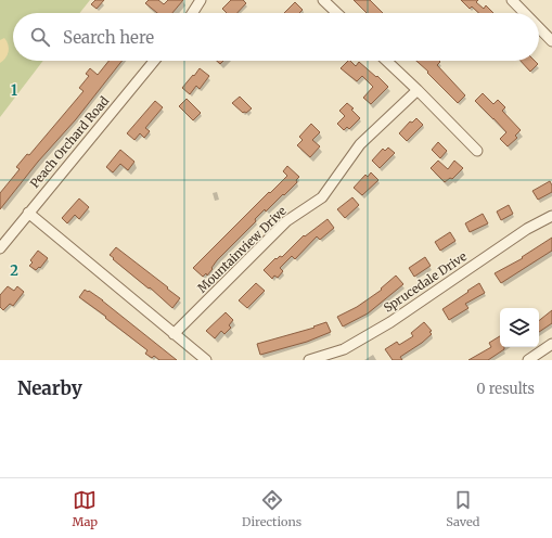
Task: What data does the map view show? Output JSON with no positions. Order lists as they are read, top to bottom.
{
  "streets": {
    "street": ["Peach Orchard Road", "Mountainview Drive", "Sprucedale Drive"]
  },
  "page": {
    "search": "Search here",
    "heading": ["Nearby", "0 results"],
    "nav": ["Map", "Directions", "Saved"]
  },
  "grid": {
    "rows": ["1", "2"]
  }
}
